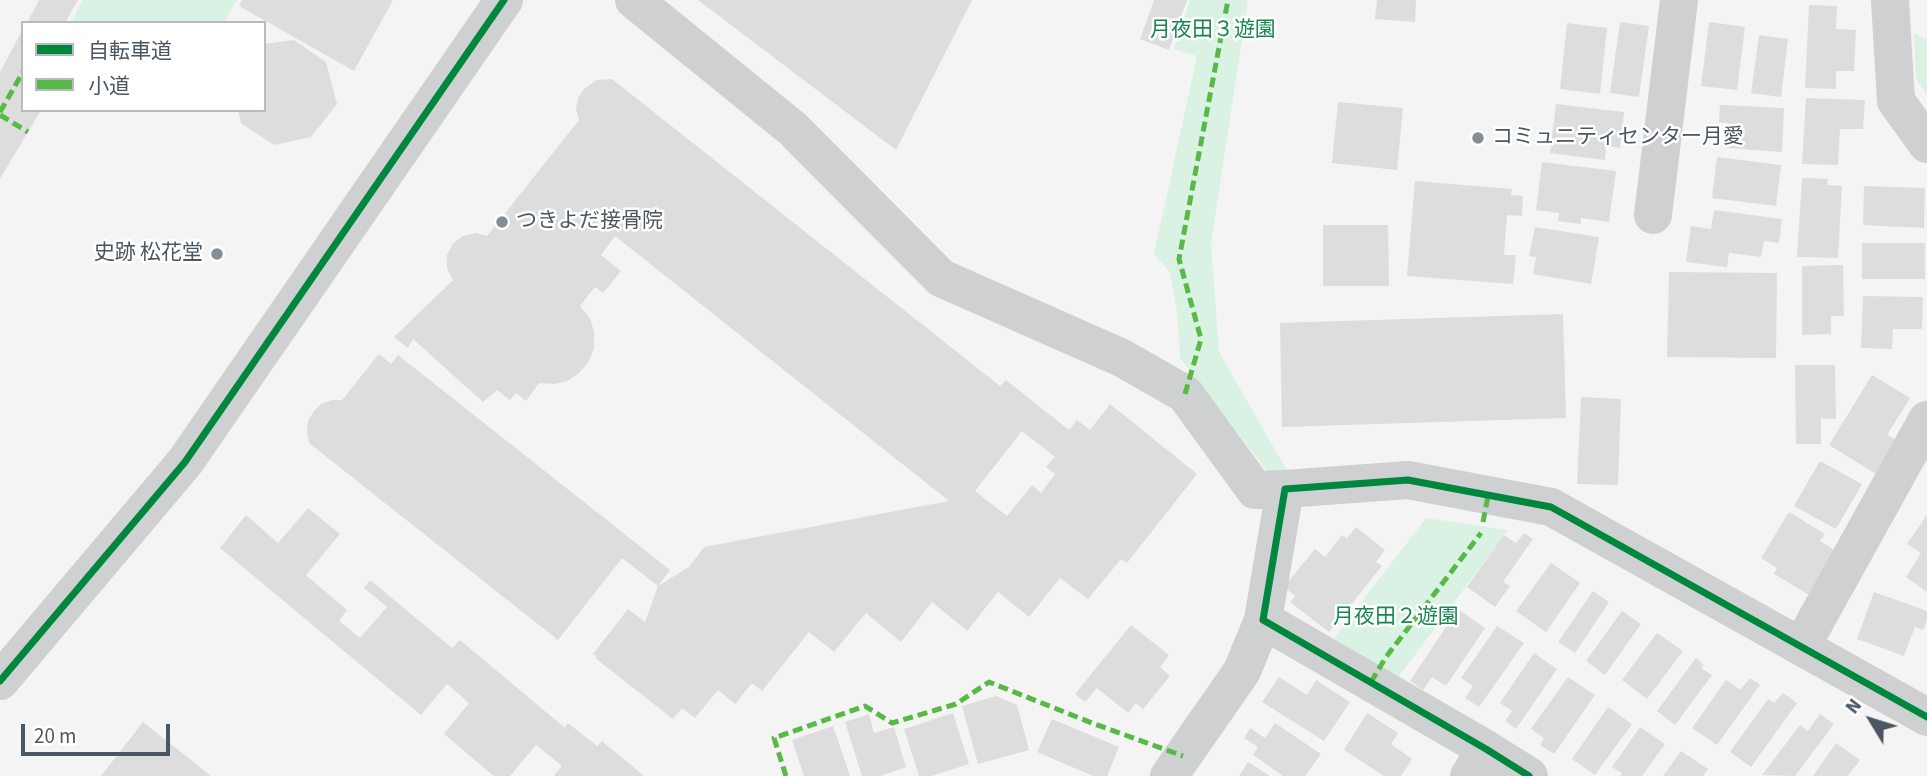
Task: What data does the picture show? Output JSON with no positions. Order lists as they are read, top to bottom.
{
  "parks": ["月夜田３遊園", "月夜田２遊園"],
  "places": ["コミュニティセンター月愛", "つきよだ接骨院", "史跡 松花堂"],
  "legend": ["自転車道", "小道"],
  "scale_bar": "20 m",
  "north": "top left"
}
